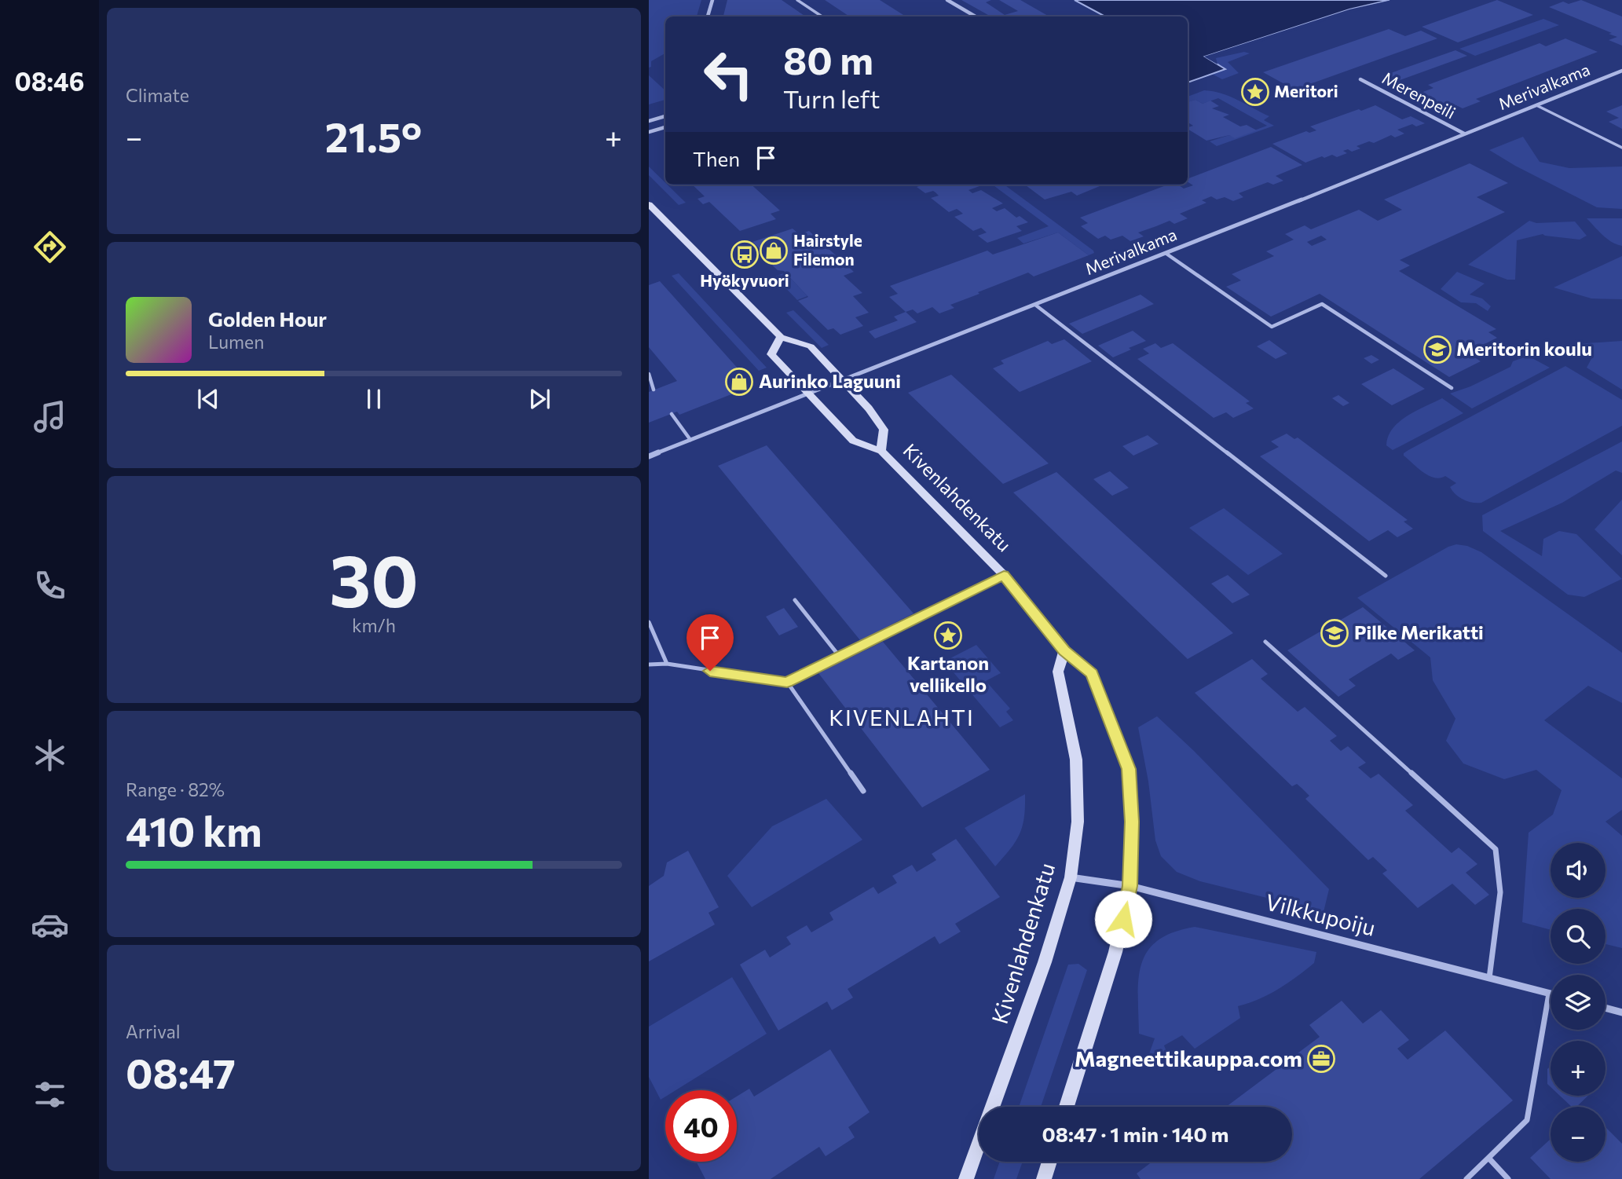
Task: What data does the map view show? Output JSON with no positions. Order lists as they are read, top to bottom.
{
  "streets": {
    "street": [
      "Merivalkama",
      "Merenpeili",
      "Kivenlahdenkatu",
      "Vilkkupoiju"
    ]
  },
  "crossings": [
    ["Merivalkama", "Merenpeili"],
    ["Merivalkama", "Kivenlahdenkatu"],
    ["Kivenlahdenkatu", "Vilkkupoiju"]
  ],
  "districts": ["KIVENLAHTI"],
  "places": {
    "place": ["Meritori", "Kartanon vellikello"],
    "shop": ["Hairstyle Filemon", "Aurinko Laguuni"],
    "bus stop": ["Hyökyvuori"],
    "school or university": ["Meritorin koulu", "Pilke Merikatti"],
    "office": ["Magneettikauppa.com"]
  },
  "page": {
    "tabs": "08:46",
    "tile": [
      "Climate",
      ["30", "km/h"],
      ["Range · 82%", "410 km"],
      ["Arrival", "08:47"]
    ],
    "turn": ["80 m", "Turn left"],
    "heat": ["−", "21.5°", "+"],
    "then": "Then",
    "song": ["Golden Hour", "Lumen"],
    "map_buttons": ["+", "−"],
    "limit": "40",
    "trip": "08:47 · 1 min · 140 m"
  }
}
